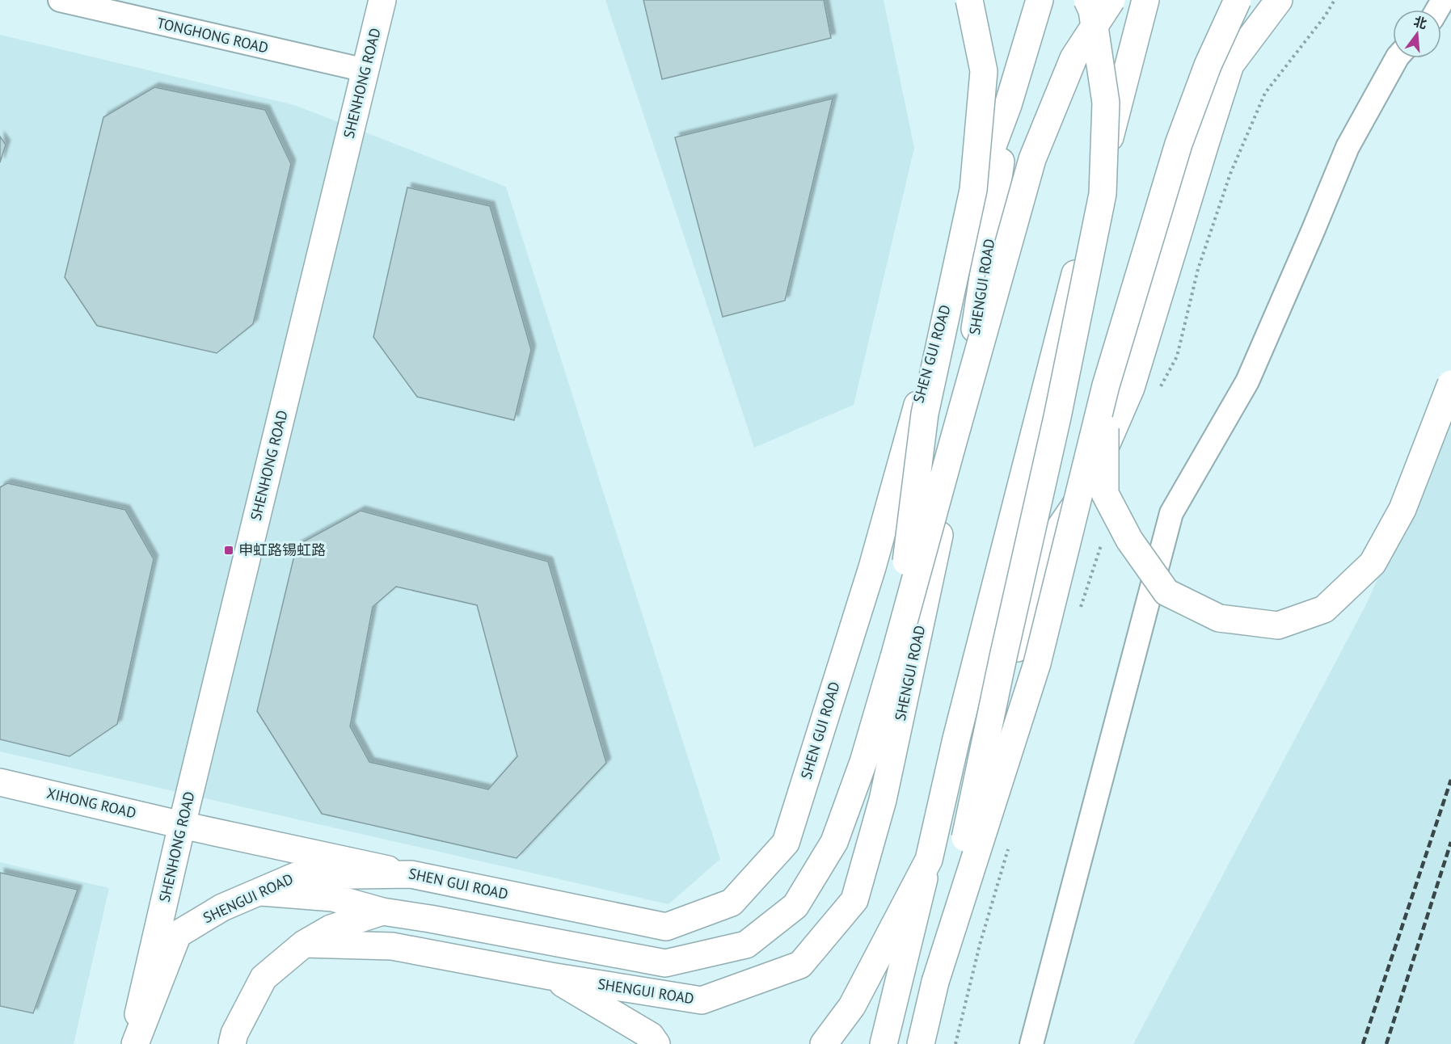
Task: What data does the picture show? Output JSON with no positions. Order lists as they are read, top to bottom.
{
  "streets": {
    "main road": [
      "SHENHONG ROAD",
      "SHENGUI ROAD",
      "SHEN GUI ROAD",
      "XIHONG ROAD"
    ],
    "street": ["TONGHONG ROAD"]
  },
  "crossings": [
    ["TONGHONG ROAD", "SHENHONG ROAD"],
    ["SHENHONG ROAD", "SHEN GUI ROAD"],
    ["SHENHONG ROAD", "XIHONG ROAD"],
    ["SHENGUI ROAD", "SHEN GUI ROAD"],
    ["SHEN GUI ROAD", "XIHONG ROAD"]
  ],
  "places": {
    "transit": ["申虹路锡虹路"]
  },
  "north": "top"
}
